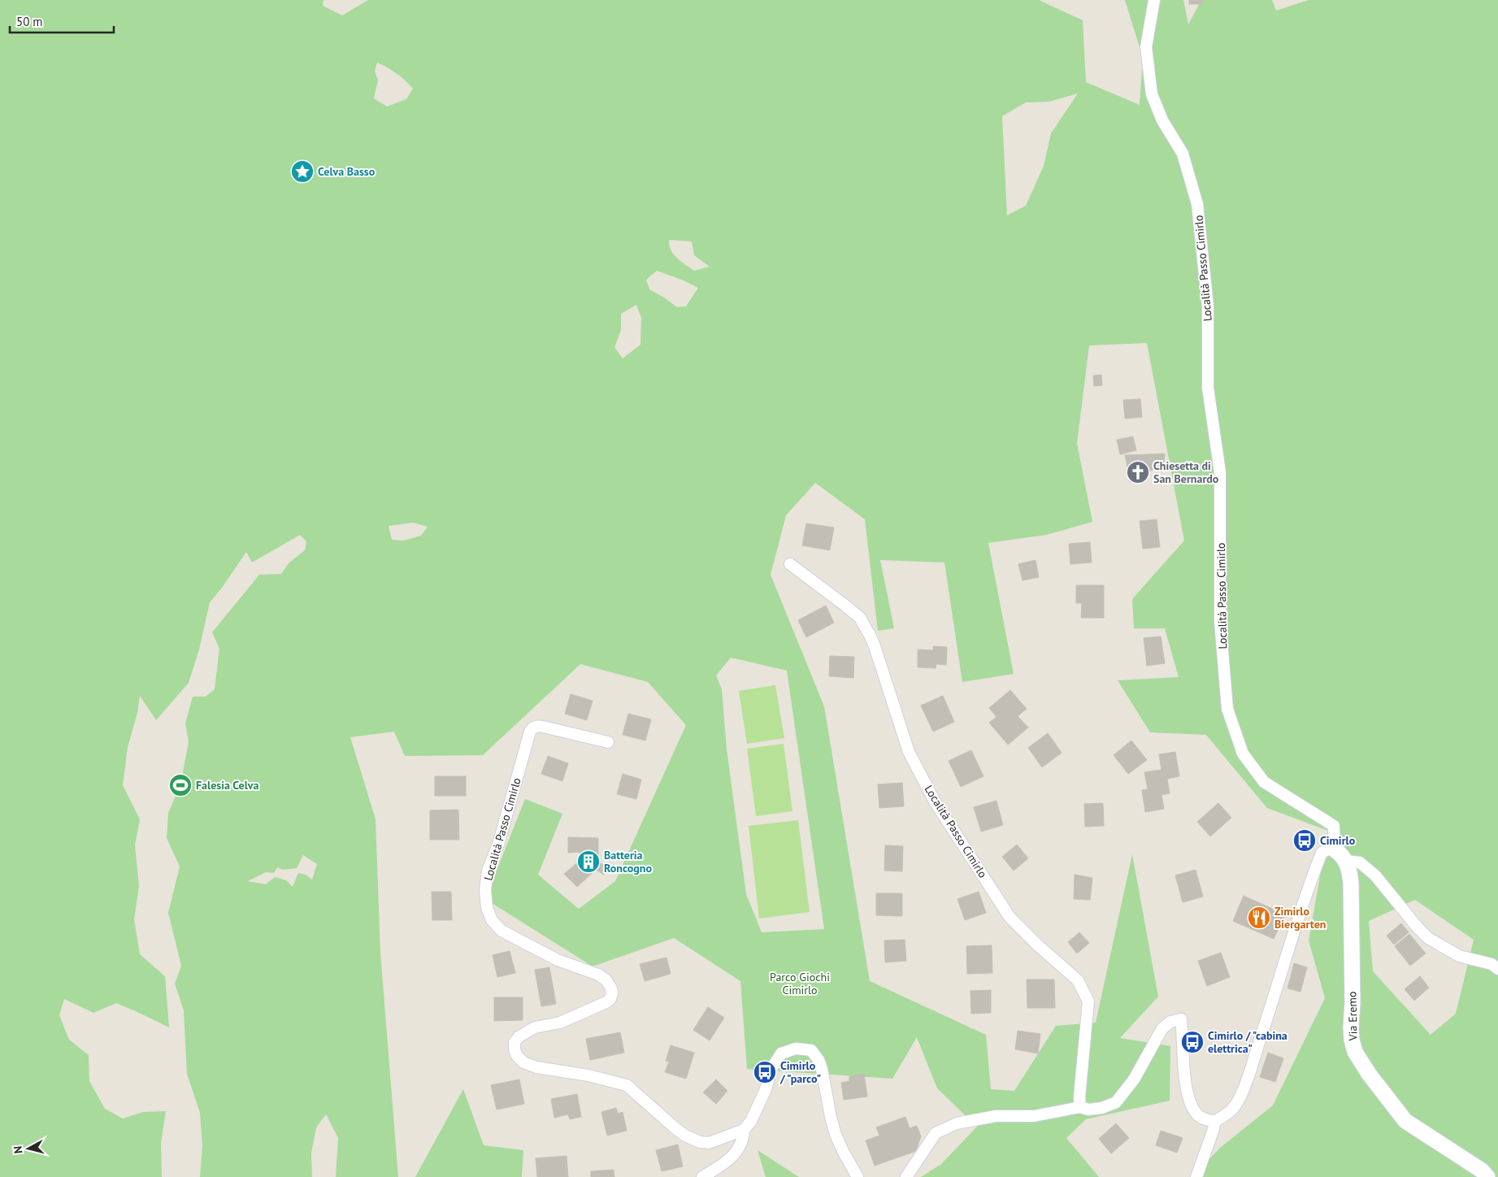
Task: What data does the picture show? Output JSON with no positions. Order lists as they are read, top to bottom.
{
  "streets": {
    "street": ["Località Passo Cimirlo", "Via Eremo"]
  },
  "parks": ["Parco Giochi Cimirlo"],
  "places": {
    "place": ["Celva Basso"],
    "church": ["Chiesetta di San Bernardo"],
    "sports": ["Falesia Celva"],
    "bus stop": ["Cimirlo", "Cimirlo / \"cabina elettrica\"", "Cimirlo / \"parco\""],
    "building": ["Batteria Roncogno"],
    "restaurant": ["Zimirlo Biergarten"]
  },
  "scale_bar": "50 m",
  "north": "left"
}
